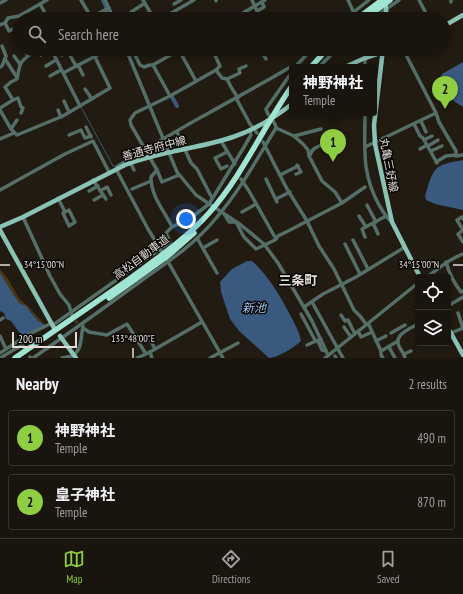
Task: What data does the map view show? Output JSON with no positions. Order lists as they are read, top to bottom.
{
  "streets": {
    "highway": ["高松自動車道"],
    "main road": ["善通寺府中線", "丸亀三好線"]
  },
  "districts": ["三条町"],
  "water": ["新池"],
  "scale_bar": "200 m",
  "page": {
    "search": "Search here",
    "popup": ["神野神社", "Temple"],
    "pins": ["2", "1"],
    "scale": "200 m",
    "heading": ["Nearby", "2 results"],
    "list": [
      {
        "mark": "1",
        "name": "神野神社",
        "note": "Temple",
        "value": "490 m"
      },
      {
        "mark": "2",
        "name": "皇子神社",
        "note": "Temple",
        "value": "870 m"
      }
    ],
    "nav": ["Map", "Directions", "Saved"]
  },
  "coordinates": ["34°15'00\"N", "133°48'00\"E"]
}
